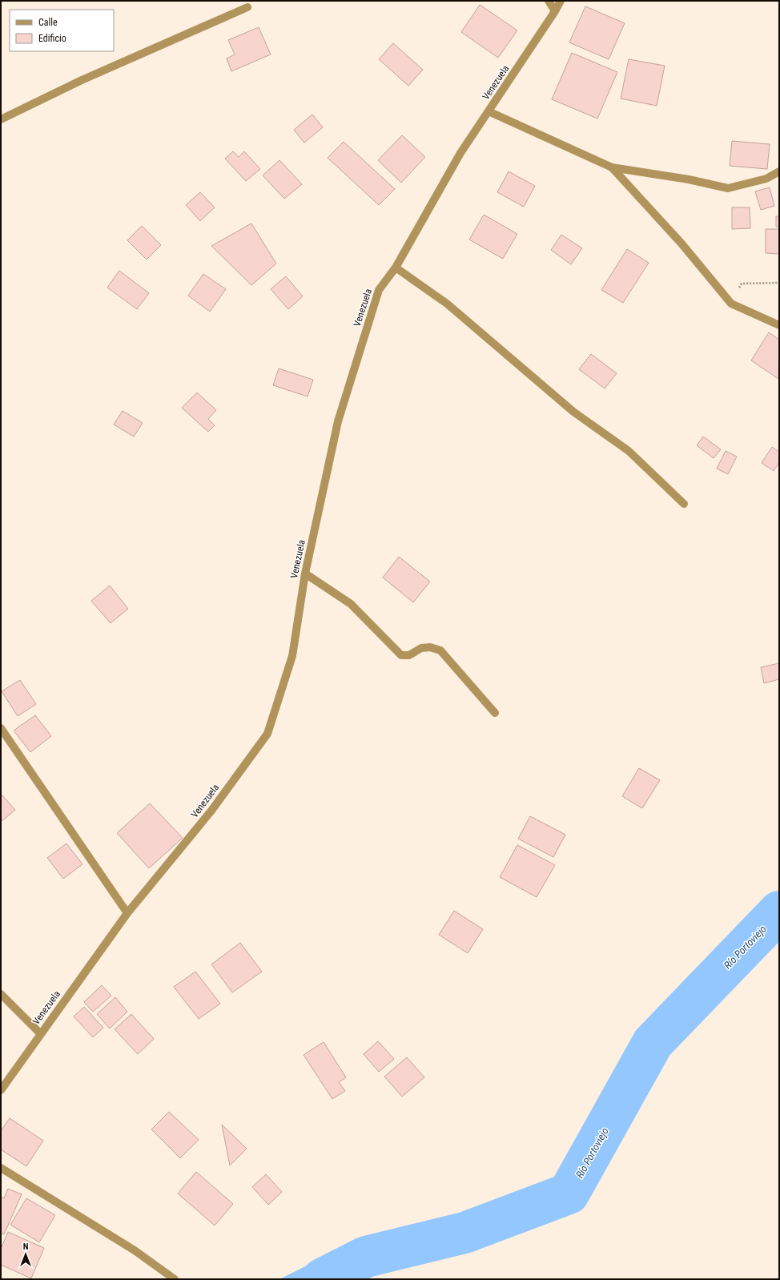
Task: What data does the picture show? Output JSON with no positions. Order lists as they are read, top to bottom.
{
  "streets": {
    "street": ["Venezuela"]
  },
  "water": ["Río Portoviejo"],
  "legend": ["Calle", "Edificio"],
  "north": "top"
}
